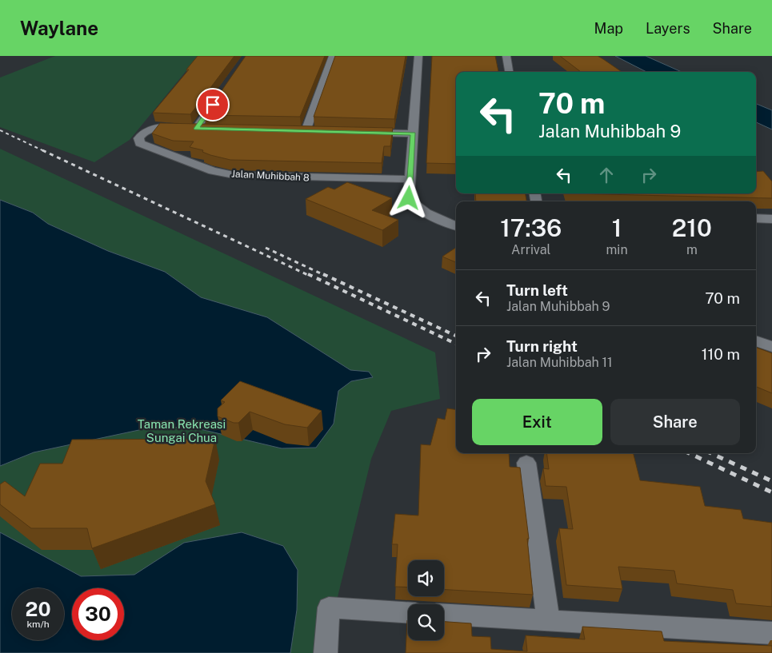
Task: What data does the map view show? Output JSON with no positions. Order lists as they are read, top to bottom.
{
  "streets": {
    "street": ["Jalan Muhibbah 8"]
  },
  "parks": ["Taman Rekreasi Sungai Chua"],
  "page": {
    "header": "Waylane",
    "nav": ["Map", "Layers", "Share"],
    "turn": ["70 m", "Jalan Muhibbah 9"],
    "eta": [
      "17:36",
      "Arrival",
      "1",
      "min",
      "210",
      "m"
    ],
    "list": [
      {
        "name": "Turn left",
        "note": "Jalan Muhibbah 9",
        "value": "70 m"
      },
      {
        "name": "Turn right",
        "note": "Jalan Muhibbah 11",
        "value": "110 m"
      }
    ],
    "buttons": ["Exit", "Share"],
    "speed": "20 km/h",
    "limit": "30"
  }
}
